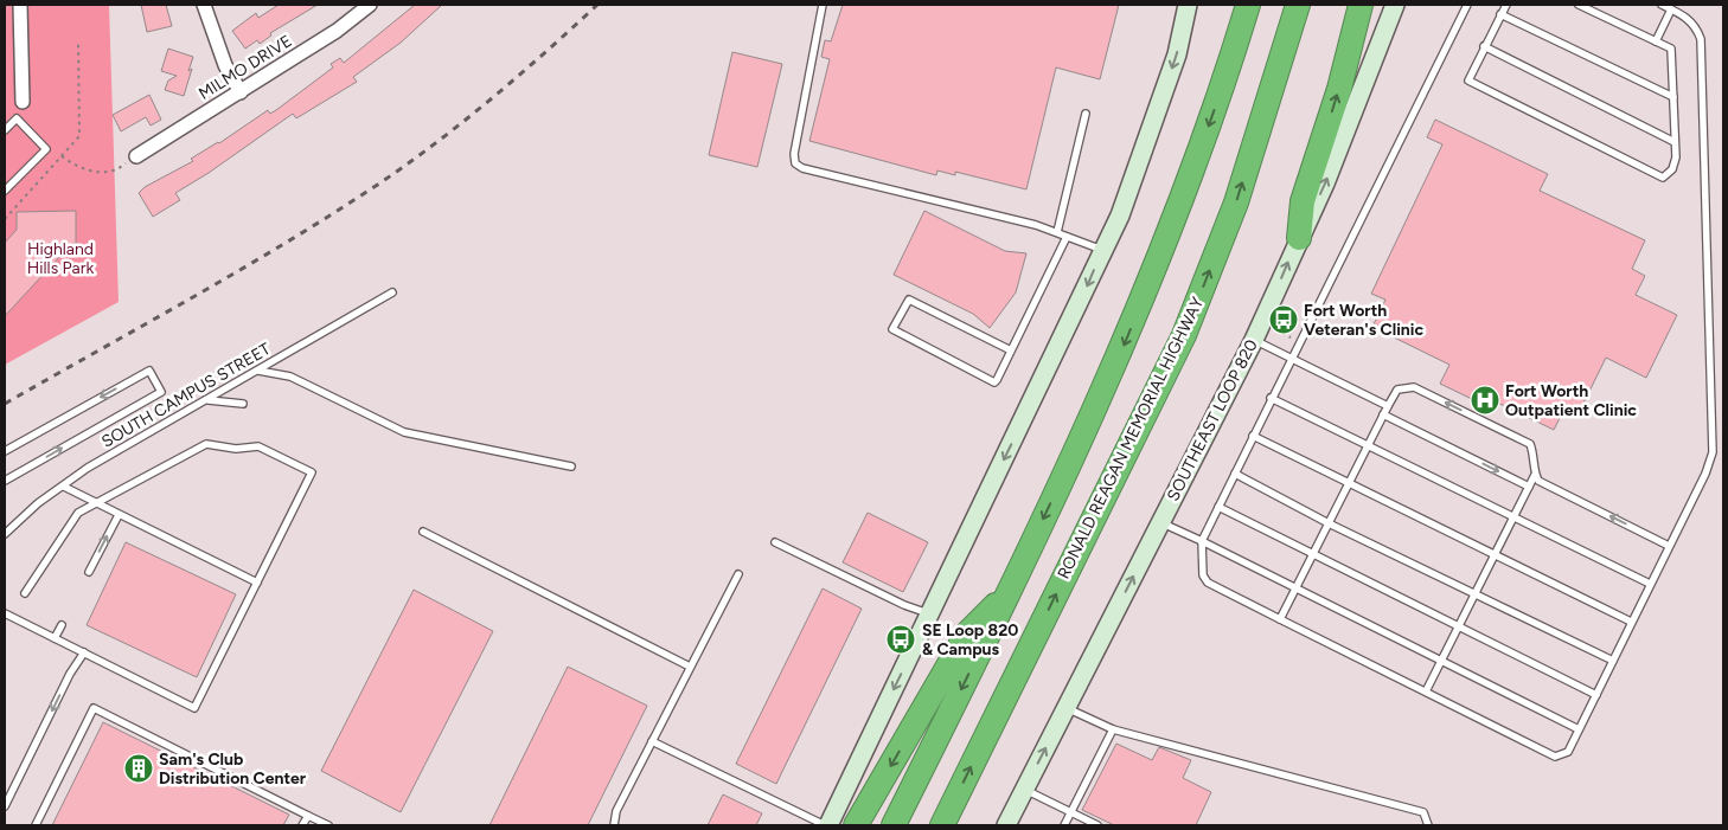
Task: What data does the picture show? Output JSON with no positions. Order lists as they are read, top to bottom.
{
  "streets": {
    "highway": ["RONALD REAGAN MEMORIAL HIGHWAY"],
    "main road": ["SOUTHEAST LOOP 820"],
    "street": ["MILMO DRIVE"],
    "lane": ["SOUTH CAMPUS STREET"]
  },
  "one_way": ["SOUTHEAST LOOP 820"],
  "parks": ["Highland Hills Park"],
  "places": {
    "bus stop": ["Fort Worth Veteran's Clinic", "SE Loop 820 & Campus"],
    "hospital": ["Fort Worth Outpatient Clinic"],
    "building": ["Sam's Club Distribution Center"]
  }
}
